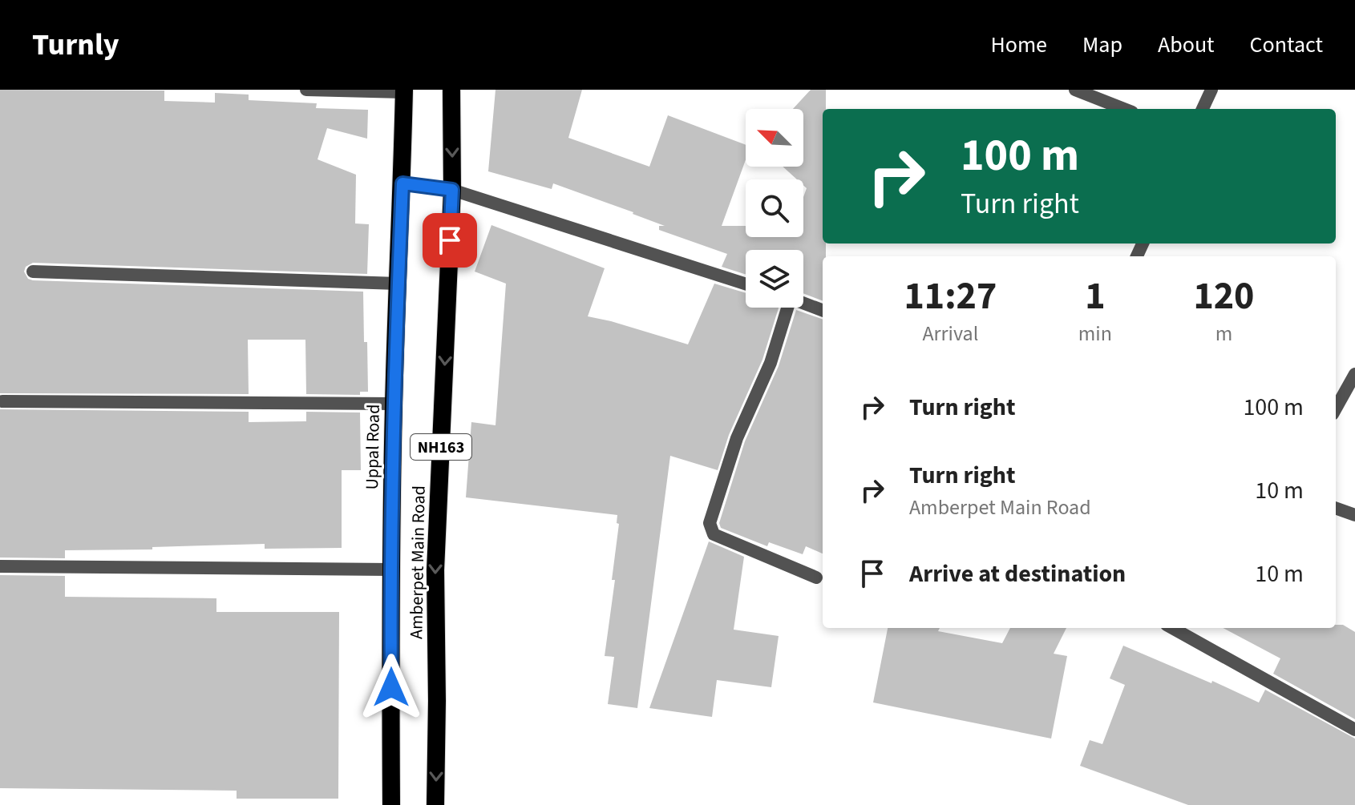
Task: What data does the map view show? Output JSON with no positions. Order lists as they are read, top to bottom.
{
  "streets": {
    "highway": ["Uppal Road", "NH163", "Amberpet Main Road"]
  },
  "one_way": ["Amberpet Main Road"],
  "north": "top left",
  "page": {
    "header": "Turnly",
    "nav": [
      "Home",
      "Map",
      "About",
      "Contact"
    ],
    "turn": ["100 m", "Turn right"],
    "eta": [
      "11:27",
      "Arrival",
      "1",
      "min",
      "120",
      "m"
    ],
    "list": [
      {
        "name": "Turn right",
        "value": "100 m"
      },
      {
        "name": "Turn right",
        "note": "Amberpet Main Road",
        "value": "10 m"
      },
      {
        "name": "Arrive at destination",
        "value": "10 m"
      }
    ]
  }
}
